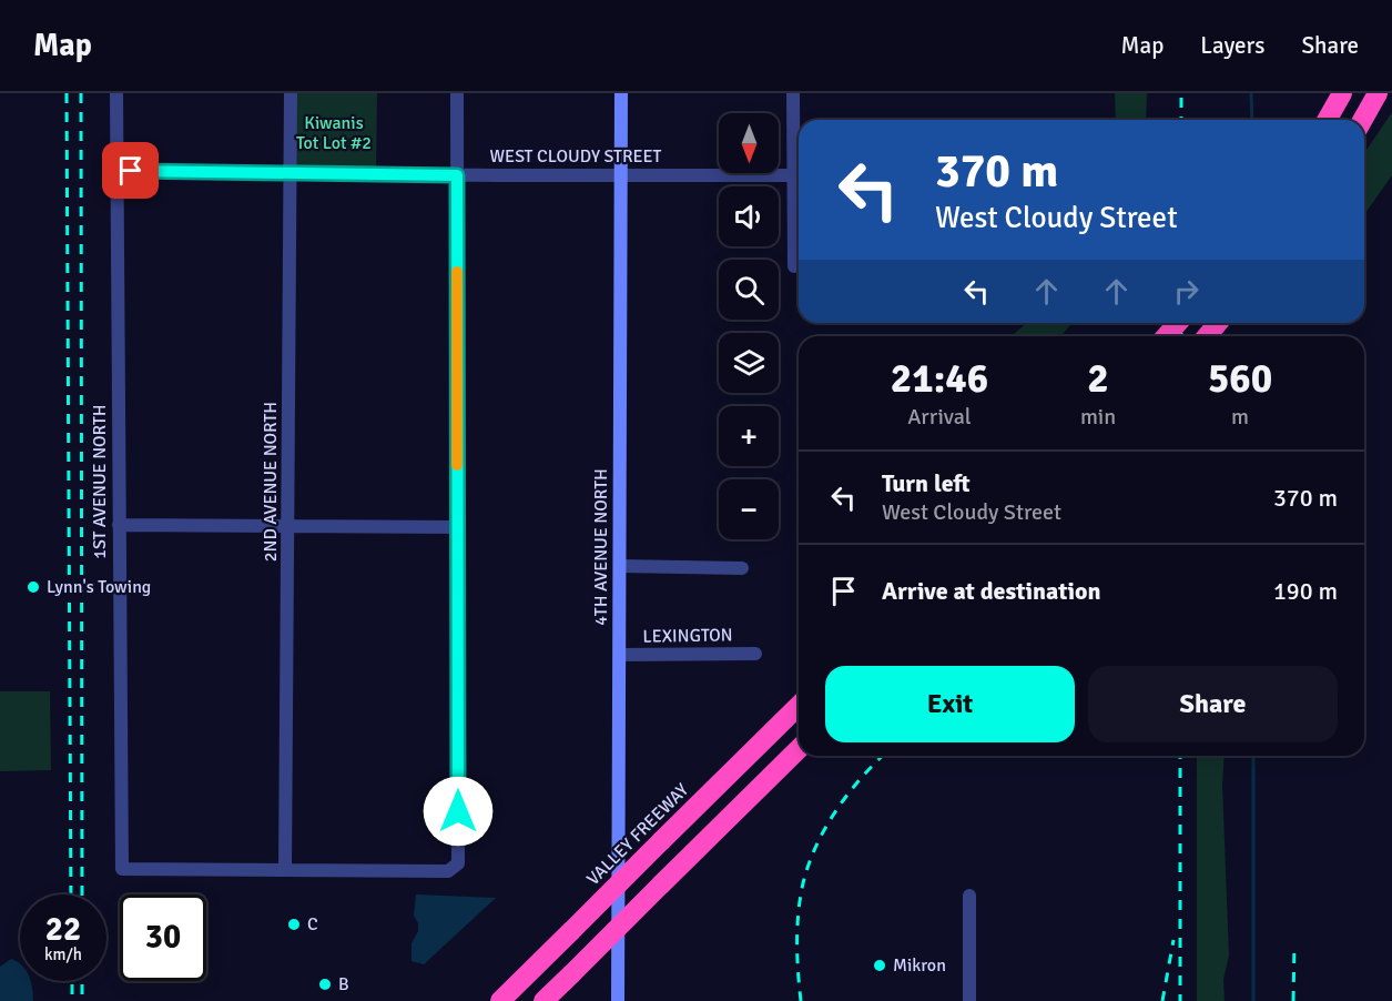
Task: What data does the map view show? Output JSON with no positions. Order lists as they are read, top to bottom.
{
  "streets": {
    "highway": ["VALLEY FREEWAY"],
    "street": [
      "WEST CLOUDY STREET",
      "1ST AVENUE NORTH",
      "2ND AVENUE NORTH",
      "4TH AVENUE NORTH",
      "LEXINGTON"
    ]
  },
  "crossings": [
    ["WEST CLOUDY STREET", "1ST AVENUE NORTH"],
    ["WEST CLOUDY STREET", "2ND AVENUE NORTH"],
    ["WEST CLOUDY STREET", "4TH AVENUE NORTH"],
    ["1ST AVENUE NORTH", "2ND AVENUE NORTH"],
    ["4TH AVENUE NORTH", "LEXINGTON"]
  ],
  "parks": ["Kiwanis Tot Lot #2"],
  "places": [
    "Lynn's Towing",
    "C",
    "Mikron",
    "B"
  ],
  "north": "bottom",
  "page": {
    "header": "Map",
    "nav": ["Map", "Layers", "Share"],
    "map_buttons": ["+", "−"],
    "turn": ["370 m", "West Cloudy Street"],
    "eta": [
      "21:46",
      "Arrival",
      "2",
      "min",
      "560",
      "m"
    ],
    "list": [
      {
        "name": "Turn left",
        "note": "West Cloudy Street",
        "value": "370 m"
      },
      {
        "name": "Arrive at destination",
        "value": "190 m"
      }
    ],
    "buttons": ["Exit", "Share"],
    "speed": "22 km/h",
    "limit": "30"
  }
}
